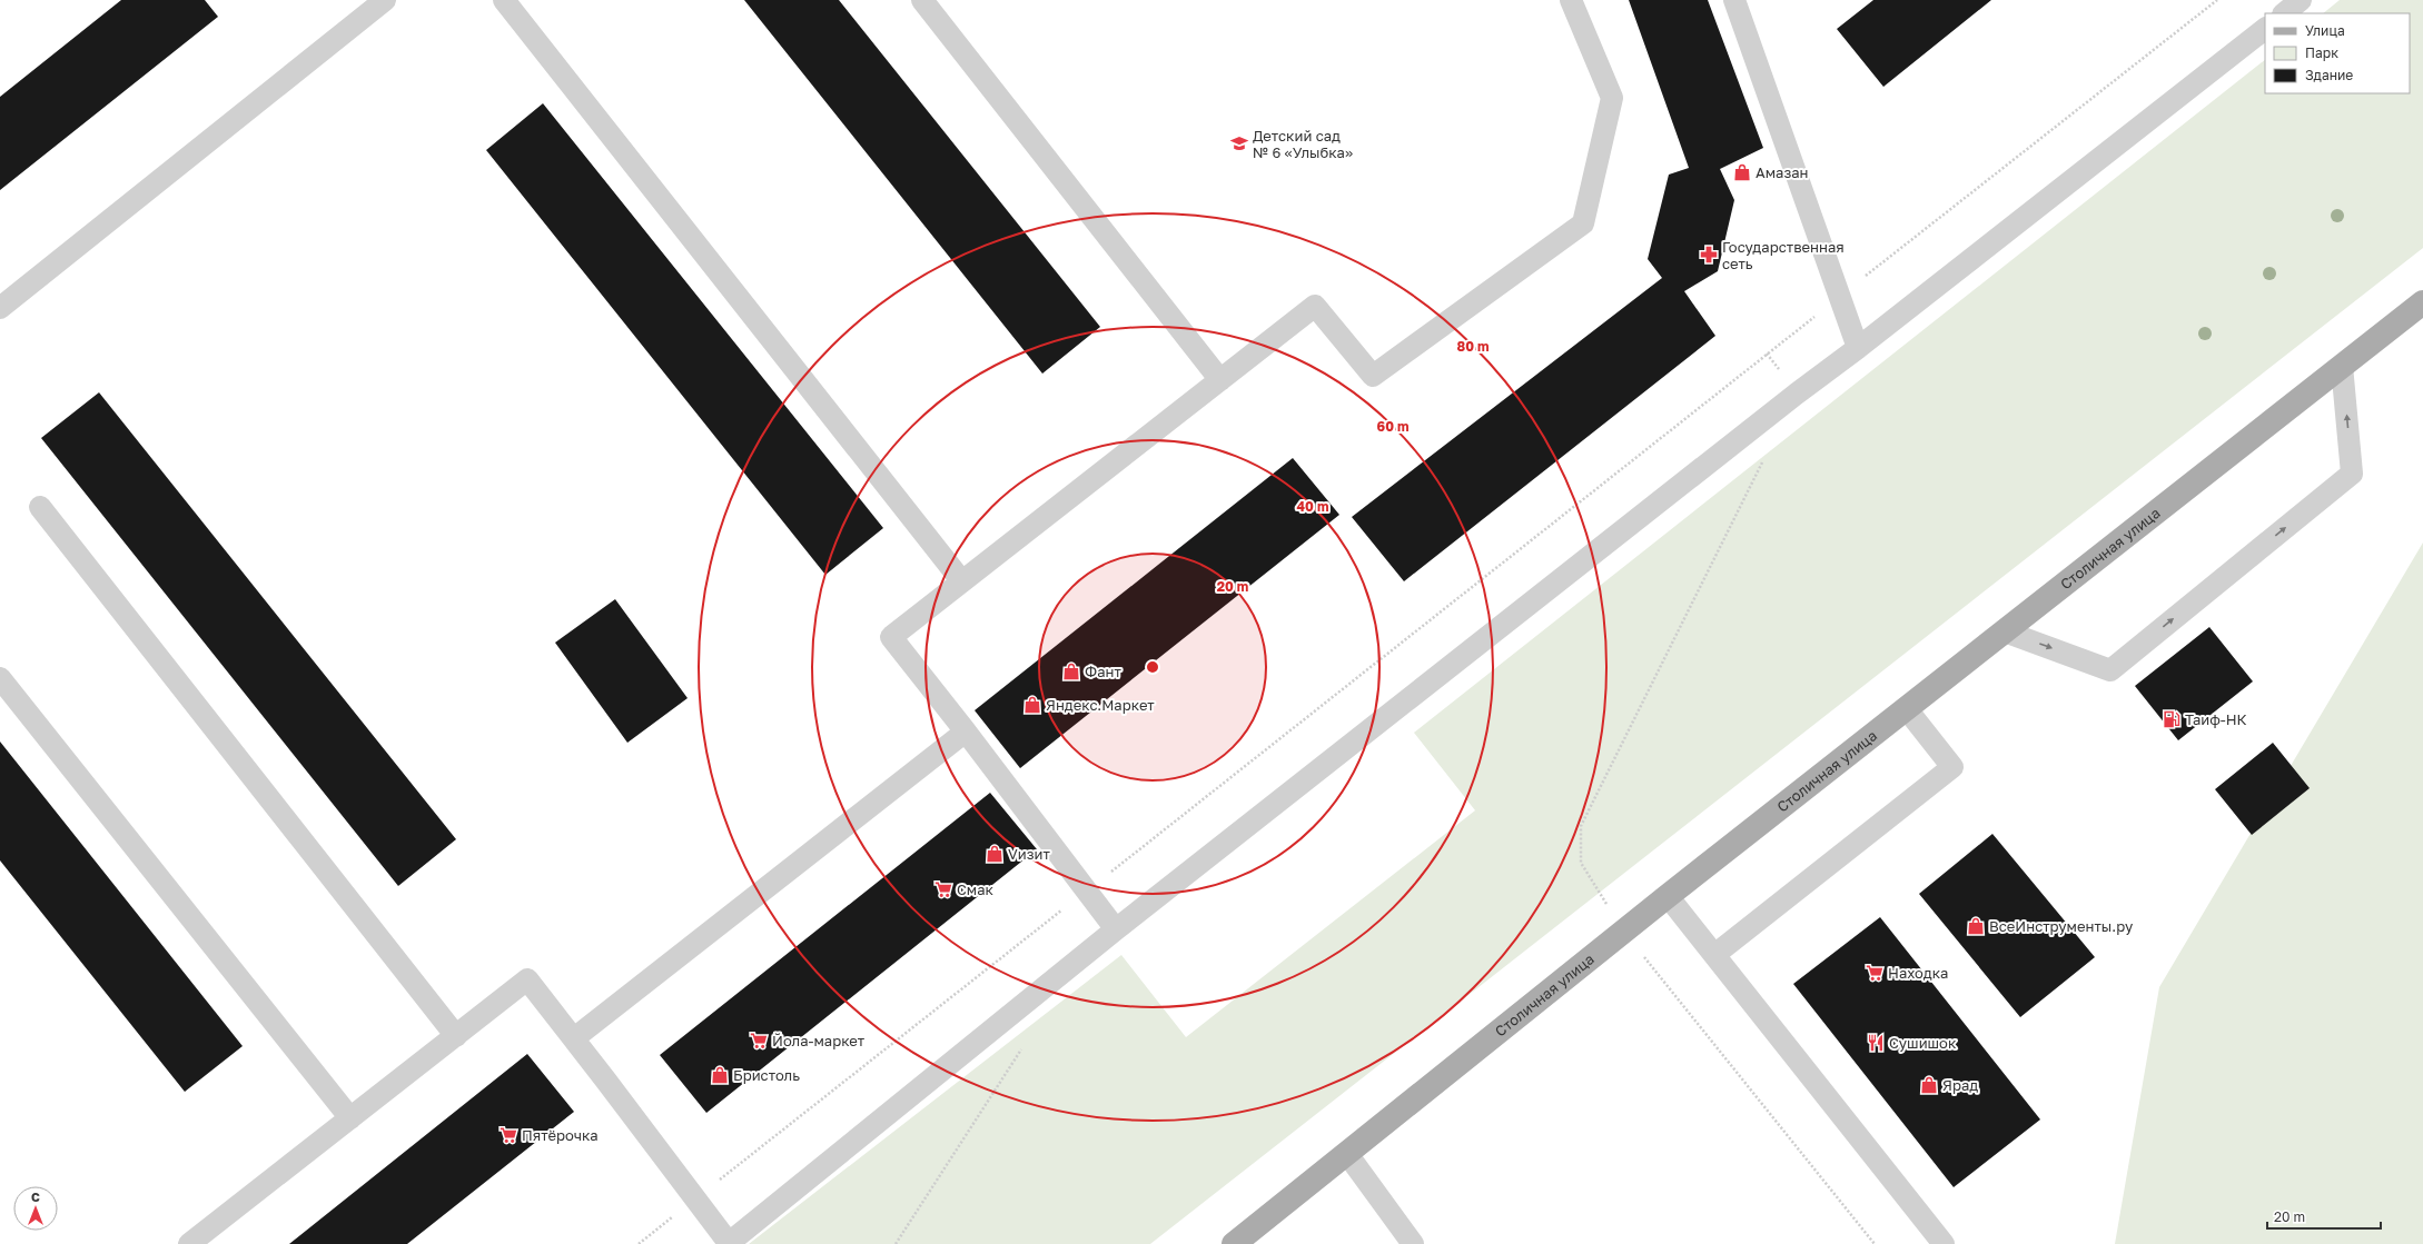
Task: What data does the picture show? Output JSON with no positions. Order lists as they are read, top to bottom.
{
  "streets": {
    "main road": ["Столичная улица"]
  },
  "places": {
    "school or university": ["Детский сад № 6 «Улыбка»"],
    "shop": [
      "Амазан",
      "Фант",
      "Яндекс.Маркет",
      "Vизит",
      "ВсеИнструменты.ру",
      "Бристоль",
      "Ярад"
    ],
    "pharmacy": ["Государственная сеть"],
    "fuel station": ["Таиф-НК"],
    "supermarket": [
      "Смак",
      "Находка",
      "Йола-маркет",
      "Пятёрочка"
    ],
    "restaurant": ["Сушишок"]
  },
  "legend": ["Улица", "Парк", "Здание"],
  "scale_bar": "20 m",
  "north": "top",
  "rings": [
    "80 m",
    "60 m",
    "40 m",
    "20 m"
  ]
}
